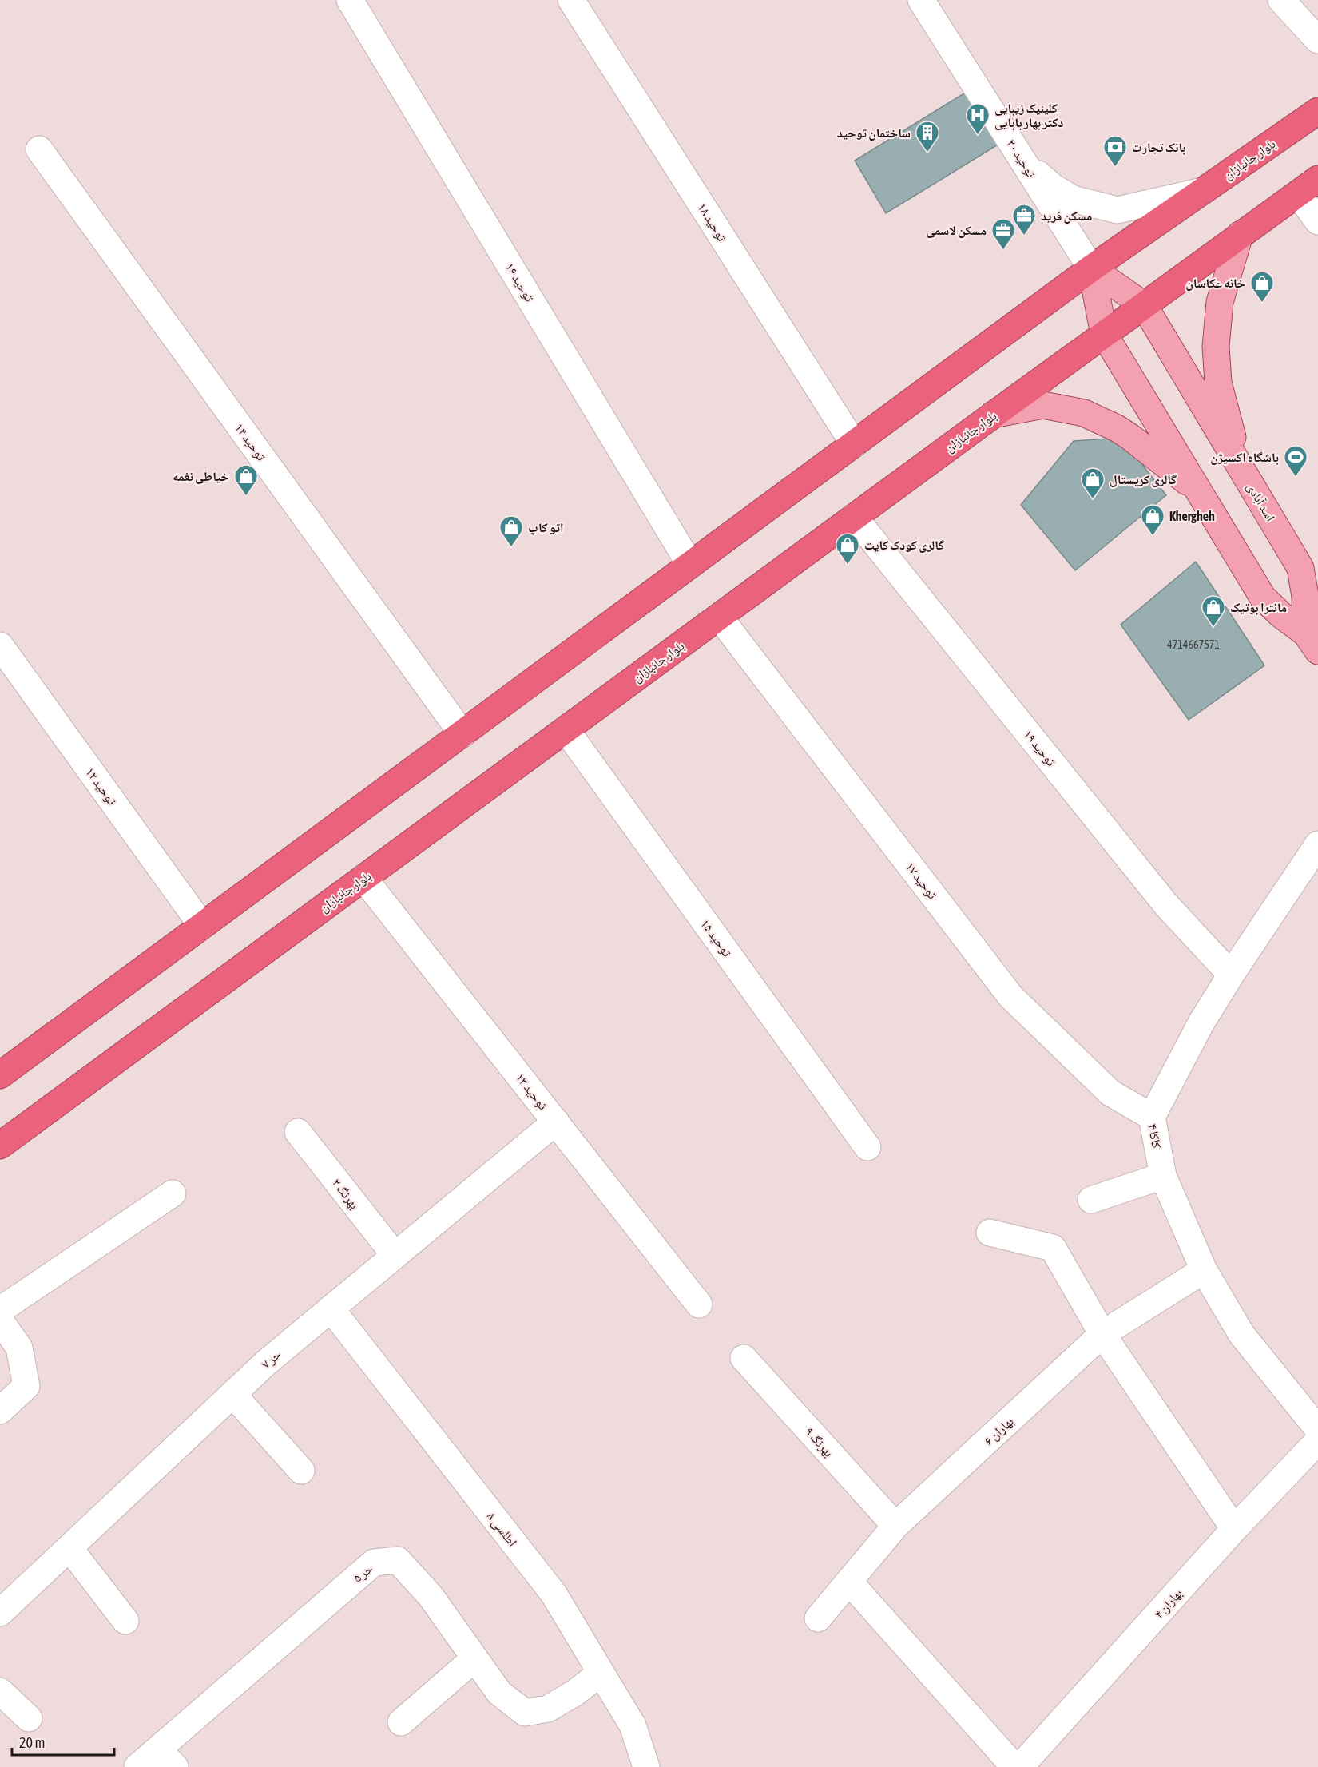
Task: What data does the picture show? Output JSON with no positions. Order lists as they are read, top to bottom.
{
  "streets": {
    "highway": ["بلوار جانبازان"],
    "main road": ["اسد آبادی"],
    "street": [
      "توحید ۲۰",
      "توحید ۱۸",
      "توحید ۱۶",
      "توحید ۱۴",
      "توحید ۱۹",
      "توحید ۱۲",
      "توحید ۱۷",
      "توحید ۱۵",
      "توحید ۱۳",
      "کاکا ۴",
      "بهرنگ ۲",
      "حر ۷",
      "بهاران ۶",
      "بهرنگ ۹",
      "اطلسی ۸",
      "حر ۵",
      "بهاران ۴"
    ]
  },
  "crossings": [
    ["توحید ۲۰", "بلوار جانبازان"],
    ["بلوار جانبازان", "توحید ۱۸"],
    ["بلوار جانبازان", "توحید ۱۶"],
    ["بلوار جانبازان", "توحید ۱۴"],
    ["بلوار جانبازان", "اسد آبادی"],
    ["بلوار جانبازان", "توحید ۱۹"],
    ["بلوار جانبازان", "توحید ۱۲"],
    ["بلوار جانبازان", "توحید ۱۷"],
    ["بلوار جانبازان", "توحید ۱۵"],
    ["بلوار جانبازان", "توحید ۱۳"],
    ["توحید ۱۹", "کاکا ۴"],
    ["توحید ۱۷", "کاکا ۴"],
    ["توحید ۱۳", "حر ۷"],
    ["کاکا ۴", "بهاران ۶"],
    ["بهرنگ ۲", "حر ۷"],
    ["حر ۷", "اطلسی ۸"],
    ["بهاران ۶", "بهرنگ ۹"],
    ["اطلسی ۸", "حر ۵"]
  ],
  "places": {
    "hospital": ["کلینیک زیبایی دکتر بهار بابایی"],
    "building": ["ساختمان توحید"],
    "bank": ["بانک تجارت"],
    "office": ["مسکن فرید", "مسکن لاسمی"],
    "shop": [
      "خانه عکاسان",
      "خیاطی نغمه",
      "گالری کریستال",
      "Khergheh",
      "اتو کاپ",
      "گالری کودک کایت",
      "مانترا بوتیک"
    ],
    "sports": ["باشگاه اکسیژن"]
  },
  "house_numbers": ["4714667571"],
  "scale_bar": "20 m"
}
